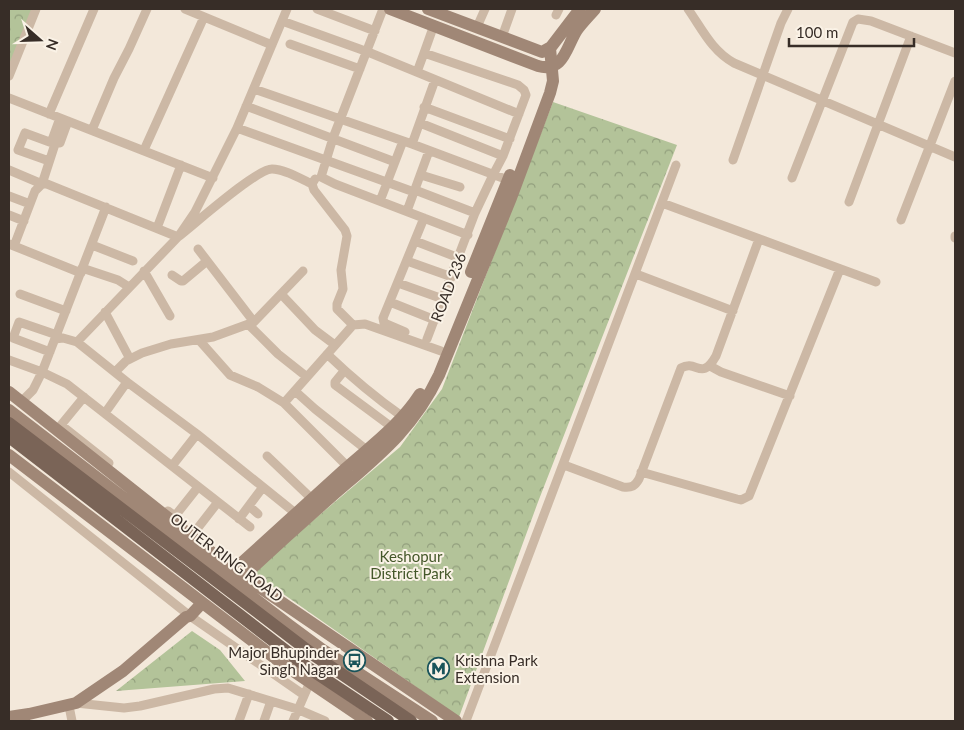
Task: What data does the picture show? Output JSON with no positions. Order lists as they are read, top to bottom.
{
  "streets": {
    "main road": ["OUTER RING ROAD"],
    "street": ["ROAD 236"]
  },
  "parks": ["Keshopur District Park"],
  "places": {
    "bus stop": ["Major Bhupinder Singh Nagar"],
    "metro station": ["Krishna Park Extension"]
  },
  "scale_bar": "100 m",
  "north": "right"
}
